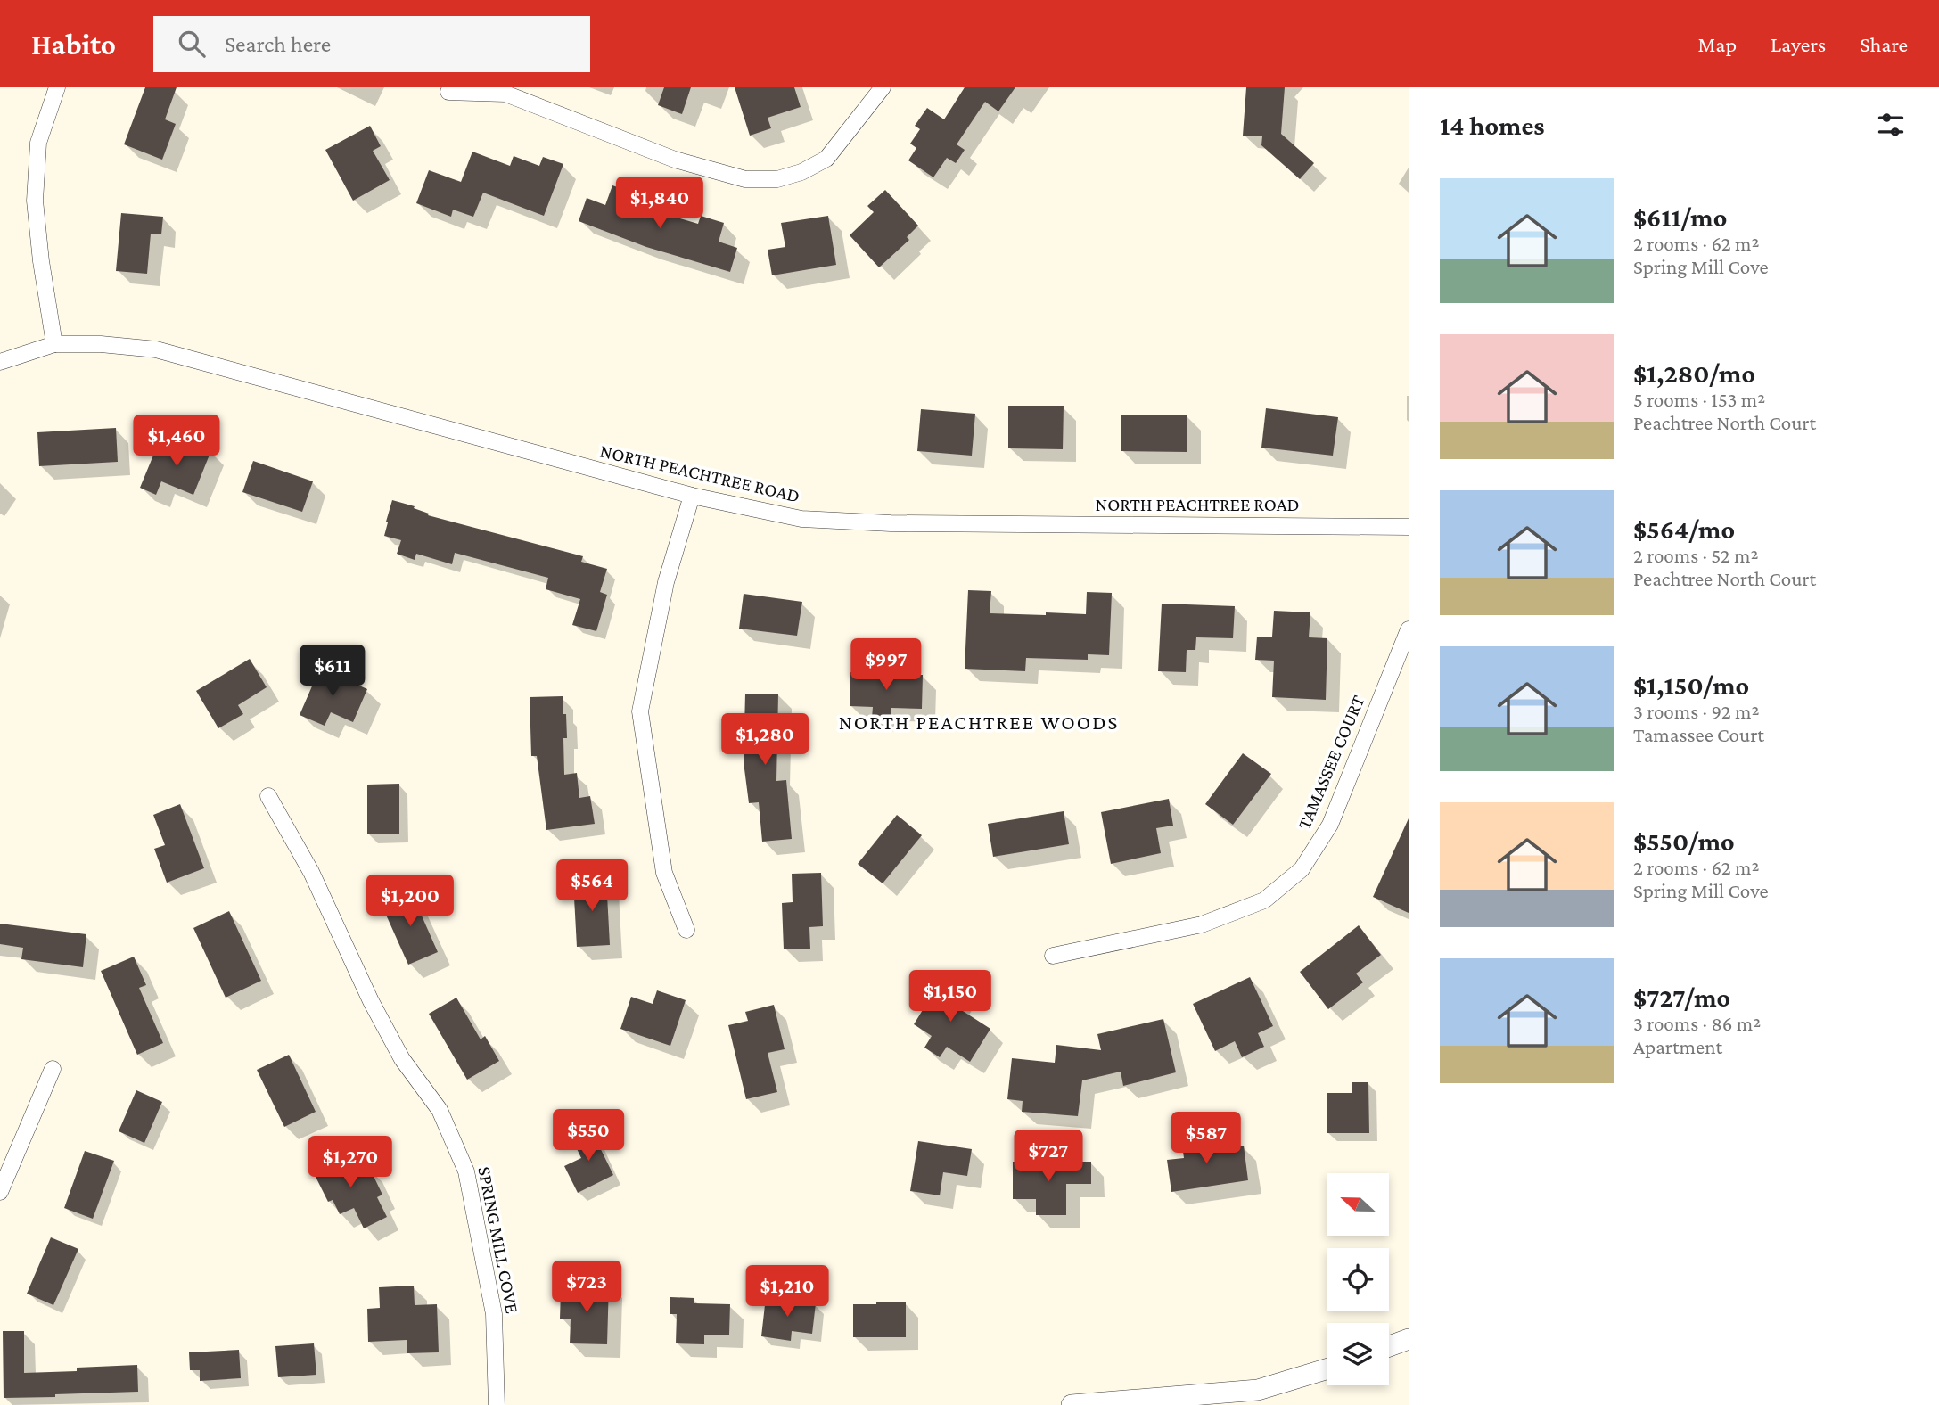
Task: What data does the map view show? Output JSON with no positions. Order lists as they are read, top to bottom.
{
  "streets": {
    "street": ["NORTH PEACHTREE ROAD", "TAMASSEE COURT", "SPRING MILL COVE"]
  },
  "districts": ["NORTH PEACHTREE WOODS"],
  "north": "left",
  "page": {
    "header": "Habito",
    "search": "Search here",
    "nav": ["Map", "Layers", "Share"],
    "heading": "14 homes",
    "list": [
      {
        "name": "$611/mo",
        "note": "2 rooms · 62 m² · Spring Mill Cove"
      },
      {
        "name": "$1,280/mo",
        "note": "5 rooms · 153 m² · Peachtree North Court"
      },
      {
        "name": "$564/mo",
        "note": "2 rooms · 52 m² · Peachtree North Court"
      },
      {
        "name": "$1,150/mo",
        "note": "3 rooms · 92 m² · Tamassee Court"
      },
      {
        "name": "$550/mo",
        "note": "2 rooms · 62 m² · Spring Mill Cove"
      },
      {
        "name": "$727/mo",
        "note": "3 rooms · 86 m² · Apartment"
      }
    ],
    "price": [
      "$1,840",
      "$1,460",
      "$997",
      "$611",
      "$1,280",
      "$564",
      "$1,200",
      "$1,150",
      "$550",
      "$587",
      "$727",
      "$1,270",
      "$723",
      "$1,210"
    ]
  }
}
